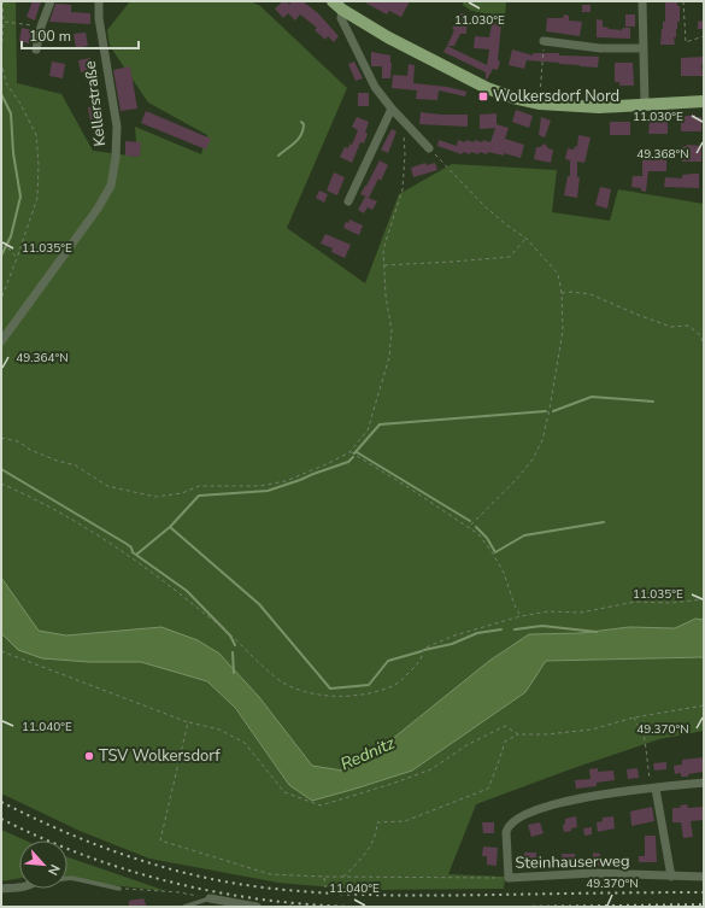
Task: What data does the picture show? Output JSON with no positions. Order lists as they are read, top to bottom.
{
  "streets": {
    "street": ["Kellerstraße", "Steinhauserweg"]
  },
  "water": ["Rednitz"],
  "places": {
    "transit": ["Wolkersdorf Nord"],
    "other": ["TSV Wolkersdorf"]
  },
  "scale_bar": "100 m",
  "north": "bottom right",
  "coordinates": [
    "11.030°E",
    "49.368°N",
    "11.035°E",
    "49.364°N",
    "11.040°E",
    "49.370°N"
  ]
}
